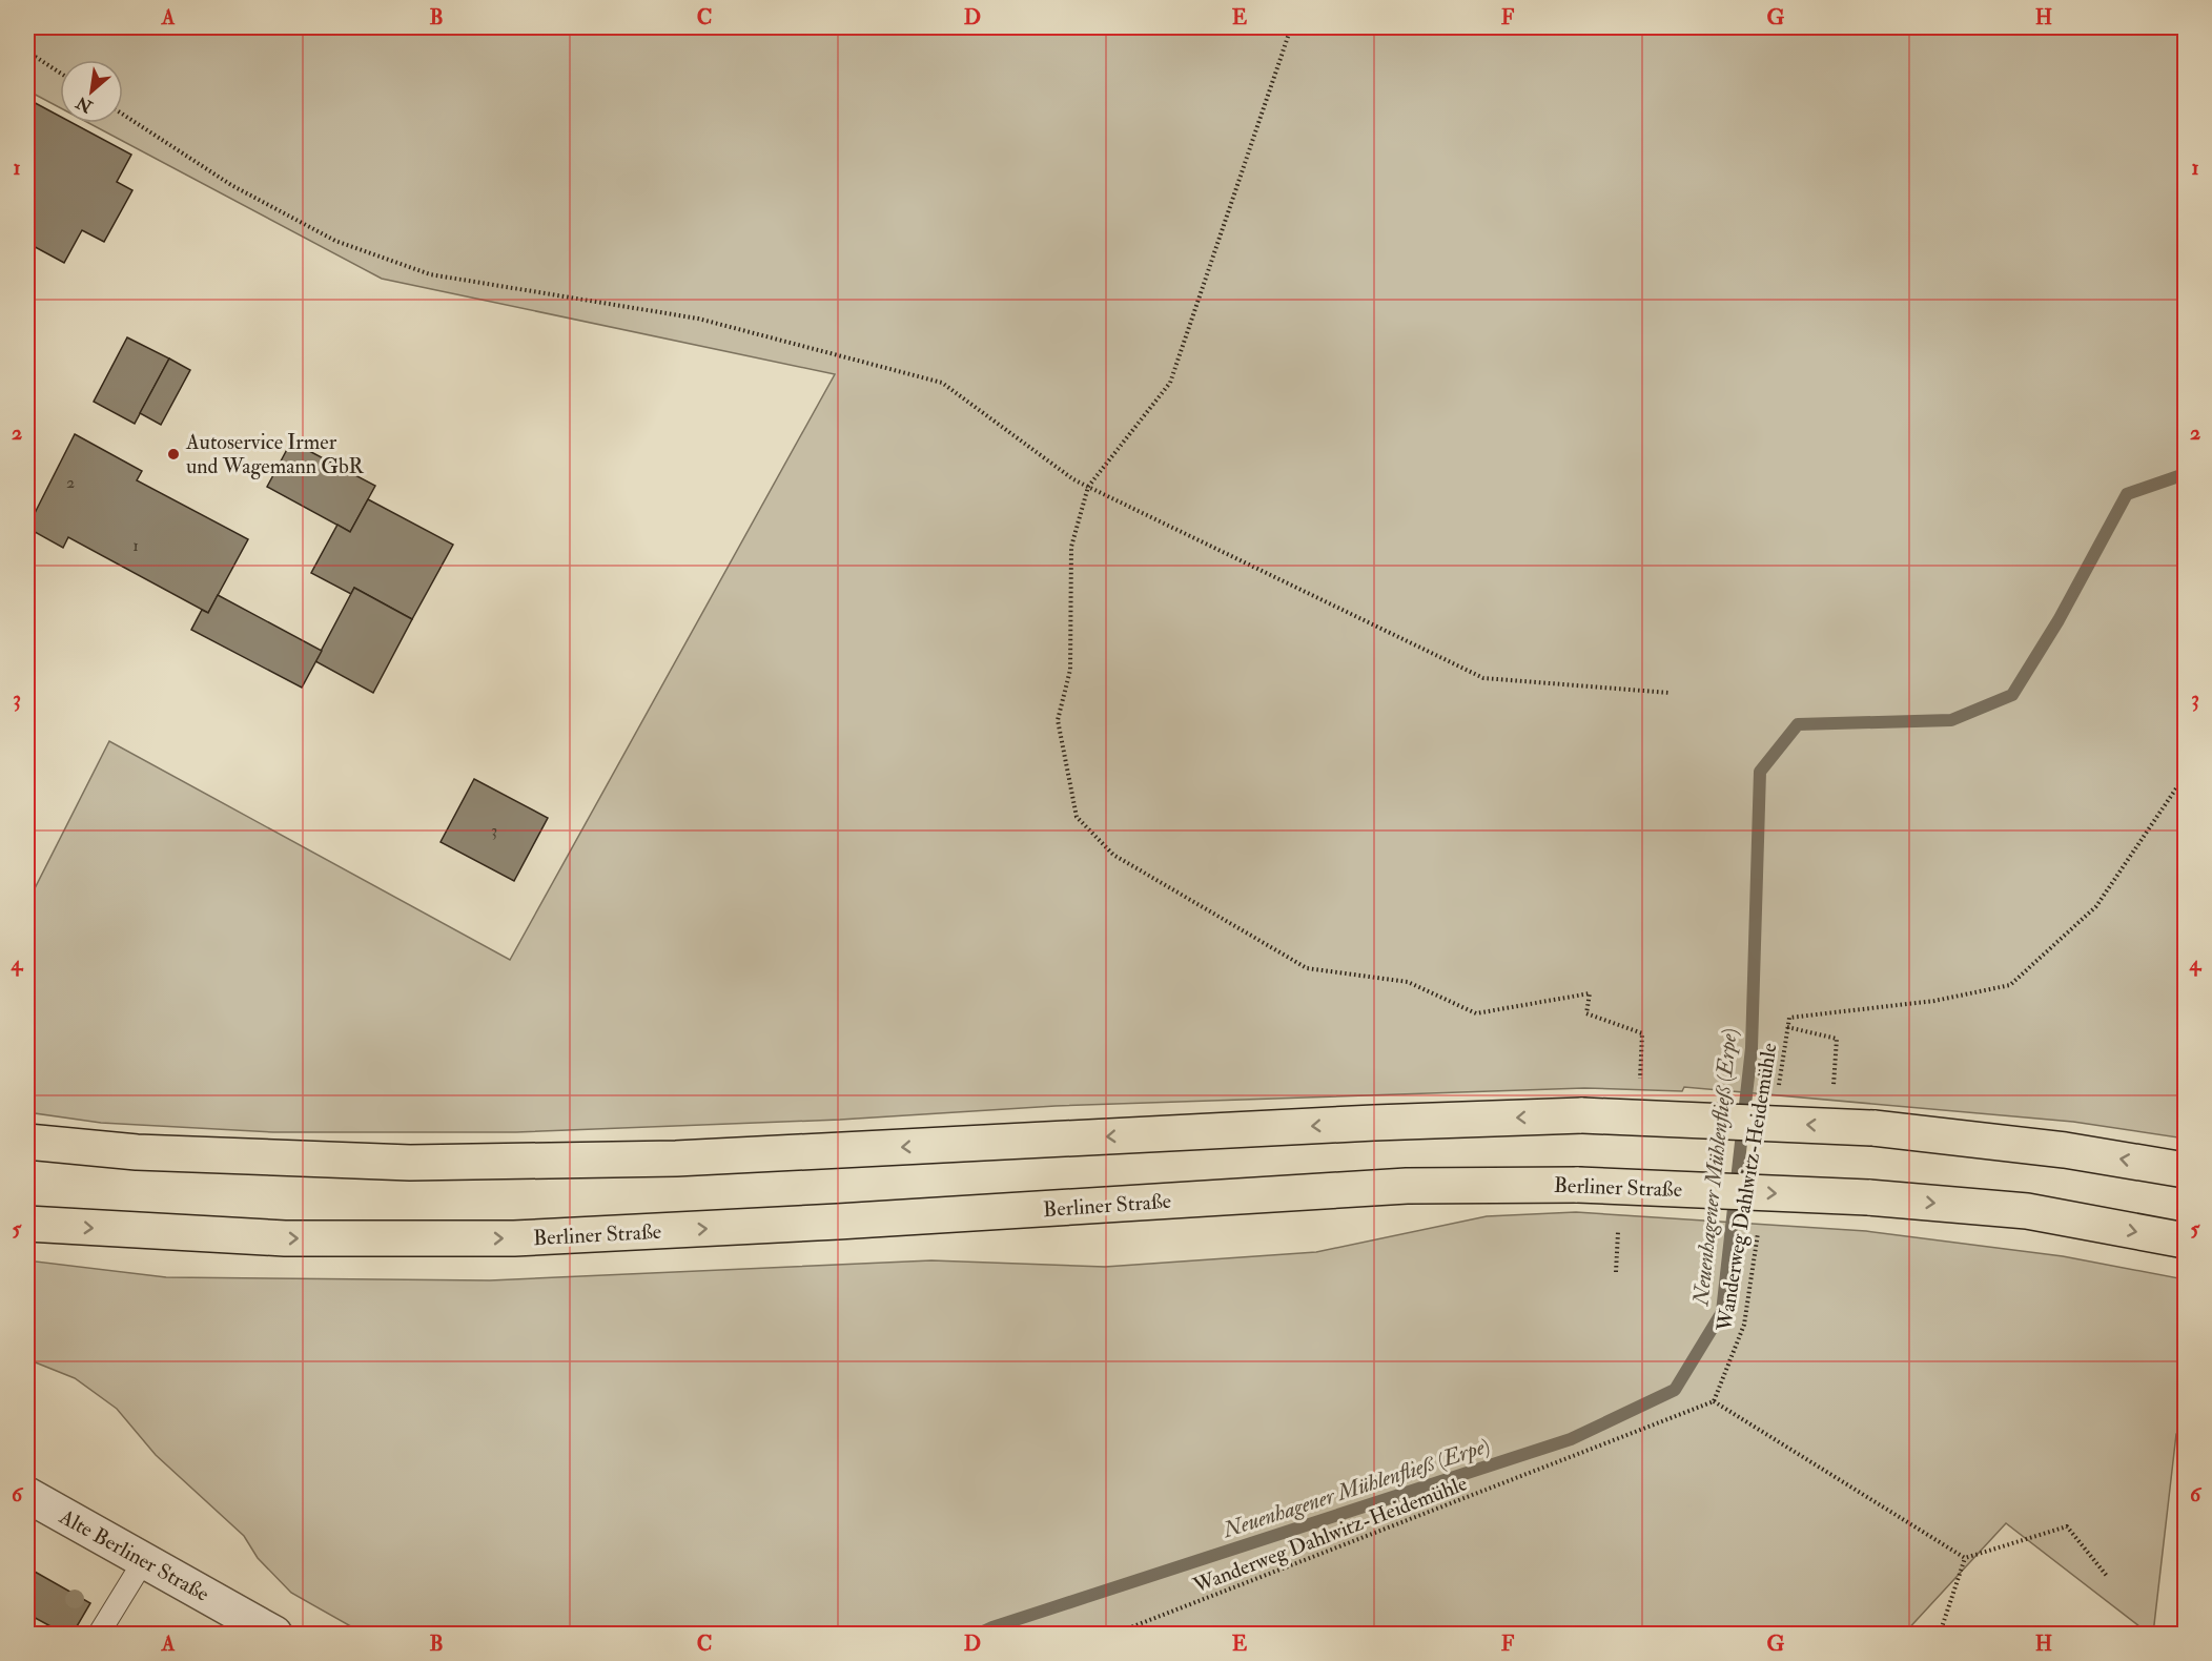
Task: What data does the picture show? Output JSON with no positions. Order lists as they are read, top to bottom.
{
  "streets": {
    "main road": ["Berliner Straße"],
    "street": ["Alte Berliner Straße"],
    "path": ["Wanderweg Dahlwitz-Heidemühle"]
  },
  "water": ["Neuenhagener Mühlenfließ (Erpe)"],
  "places": ["Autoservice Irmer und Wagemann GbR"],
  "house_numbers": ["2", "1", "3"],
  "north": "bottom left",
  "grid": {
    "columns": [
      "A",
      "B",
      "C",
      "D",
      "E",
      "F",
      "G",
      "H"
    ],
    "rows": [
      "1",
      "2",
      "3",
      "4",
      "5",
      "6"
    ]
  }
}
